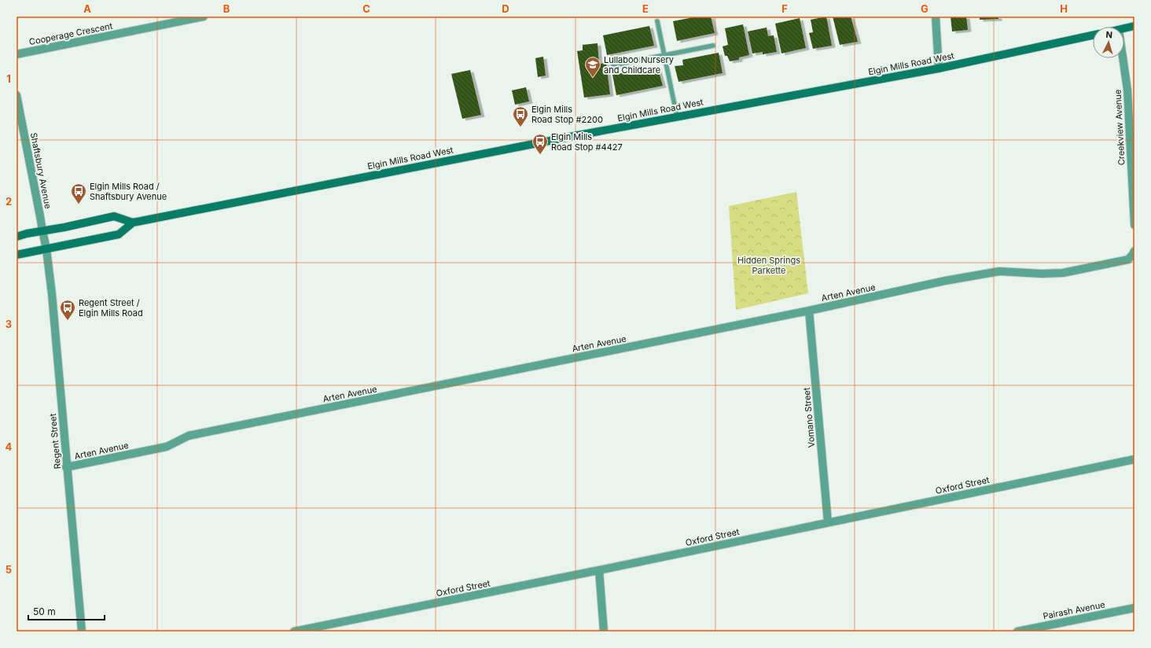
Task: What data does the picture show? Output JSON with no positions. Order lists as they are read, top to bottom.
{
  "streets": {
    "main road": ["Elgin Mills Road West"],
    "street": [
      "Cooperage Crescent",
      "Creekview Avenue",
      "Shaftsbury Avenue",
      "Arten Avenue",
      "Vomano Street",
      "Regent Street",
      "Oxford Street",
      "Pairash Avenue"
    ]
  },
  "crossings": [
    ["Elgin Mills Road West", "Shaftsbury Avenue"],
    ["Elgin Mills Road West", "Regent Street"],
    ["Shaftsbury Avenue", "Regent Street"],
    ["Arten Avenue", "Vomano Street"],
    ["Arten Avenue", "Regent Street"],
    ["Vomano Street", "Oxford Street"]
  ],
  "parks": ["Hidden Springs Parkette"],
  "places": {
    "school or university": ["Lullaboo Nursery and Childcare"],
    "bus stop": [
      "Elgin Mills Road Stop #2200",
      "Elgin Mills Road Stop #4427",
      "Elgin Mills Road / Shaftsbury Avenue",
      "Regent Street / Elgin Mills Road"
    ]
  },
  "scale_bar": "50 m",
  "north": "top",
  "grid": {
    "columns": [
      "A",
      "B",
      "C",
      "D",
      "E",
      "F",
      "G",
      "H"
    ],
    "rows": [
      "1",
      "2",
      "3",
      "4",
      "5"
    ]
  }
}
